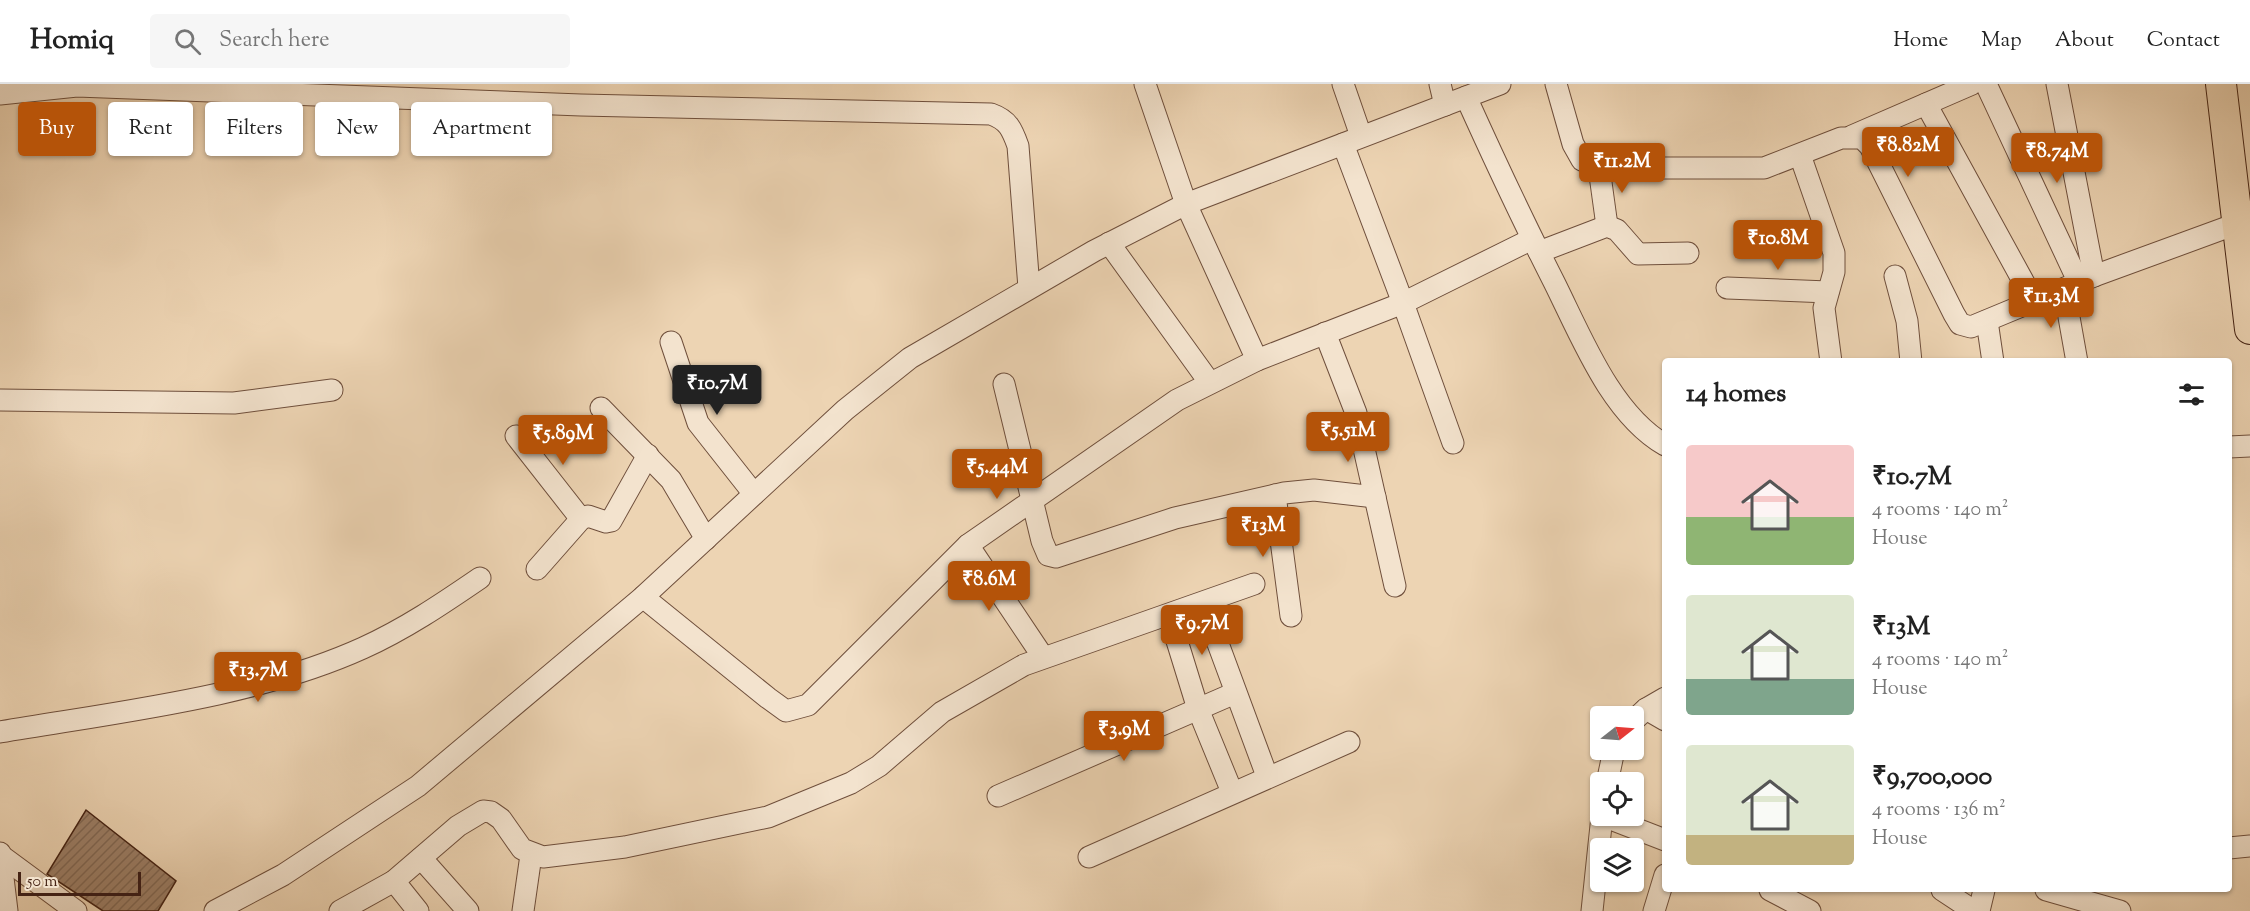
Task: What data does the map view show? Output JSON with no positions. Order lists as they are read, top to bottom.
{
  "scale_bar": "50 m",
  "north": "right",
  "page": {
    "header": "Homiq",
    "search": "Search here",
    "nav": [
      "Home",
      "Map",
      "About",
      "Contact"
    ],
    "chip": [
      "Buy",
      "Rent",
      "Filters",
      "New",
      "Apartment"
    ],
    "price": [
      "₹8.82M",
      "₹8.74M",
      "₹11.2M",
      "₹10.8M",
      "₹11.3M",
      "₹10.7M",
      "₹5.51M",
      "₹5.89M",
      "₹5.44M",
      "₹13M",
      "₹8.6M",
      "₹9.7M",
      "₹13.7M",
      "₹3.9M"
    ],
    "heading": "14 homes",
    "list": [
      {
        "name": "₹10.7M",
        "note": "4 rooms · 140 m² · House"
      },
      {
        "name": "₹13M",
        "note": "4 rooms · 140 m² · House"
      },
      {
        "name": "₹9,700,000",
        "note": "4 rooms · 136 m² · House"
      }
    ],
    "scale": "50 m"
  }
}
